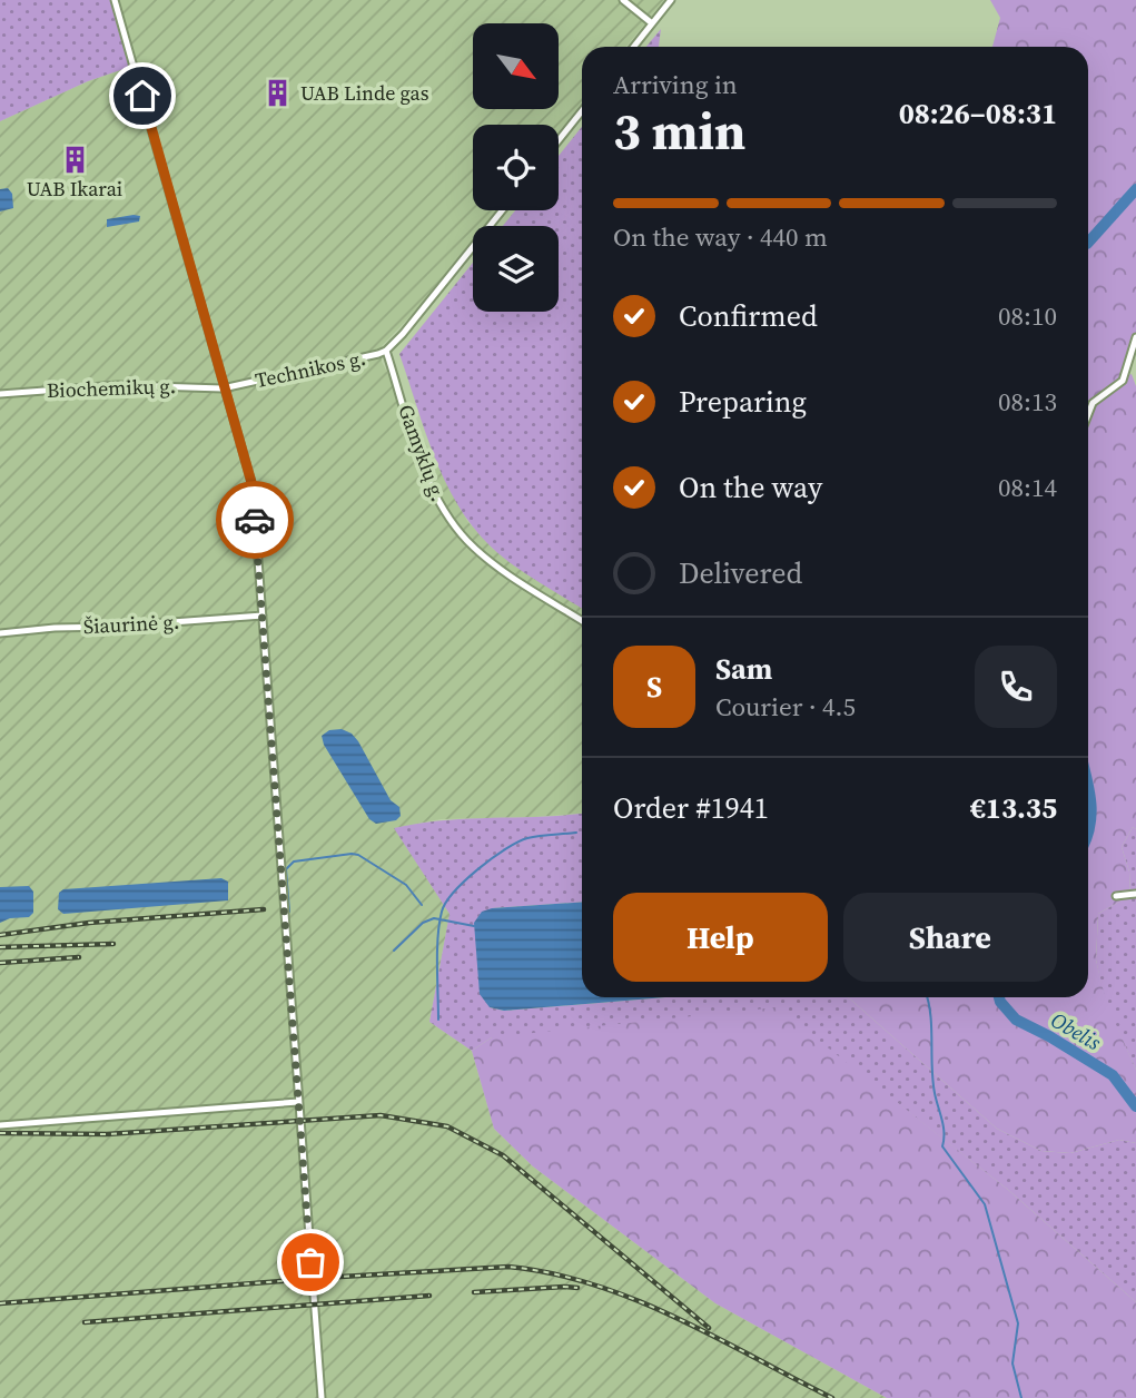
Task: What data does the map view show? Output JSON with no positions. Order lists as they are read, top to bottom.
{
  "streets": {
    "street": [
      "Technikos g.",
      "Biochemikų g.",
      "Gamyklų g.",
      "Šiaurinė g."
    ]
  },
  "crossings": [
    ["Technikos g.", "Biochemikų g."],
    ["Technikos g.", "Gamyklų g."]
  ],
  "water": ["Obelis"],
  "places": {
    "building": ["UAB Linde gas", "UAB Ikarai"]
  },
  "north": "bottom right",
  "page": {
    "heading": ["3 min", "Arriving in", "08:26–08:31"],
    "panel": [
      "Sam",
      "Courier · 4.5",
      "Order #1941",
      "€13.35"
    ],
    "bar": "On the way · 440 m",
    "list": [
      ["Confirmed", "08:10"],
      ["Preparing", "08:13"],
      ["On the way", "08:14"],
      "Delivered"
    ],
    "round": "S",
    "buttons": ["Help", "Share"]
  }
}
